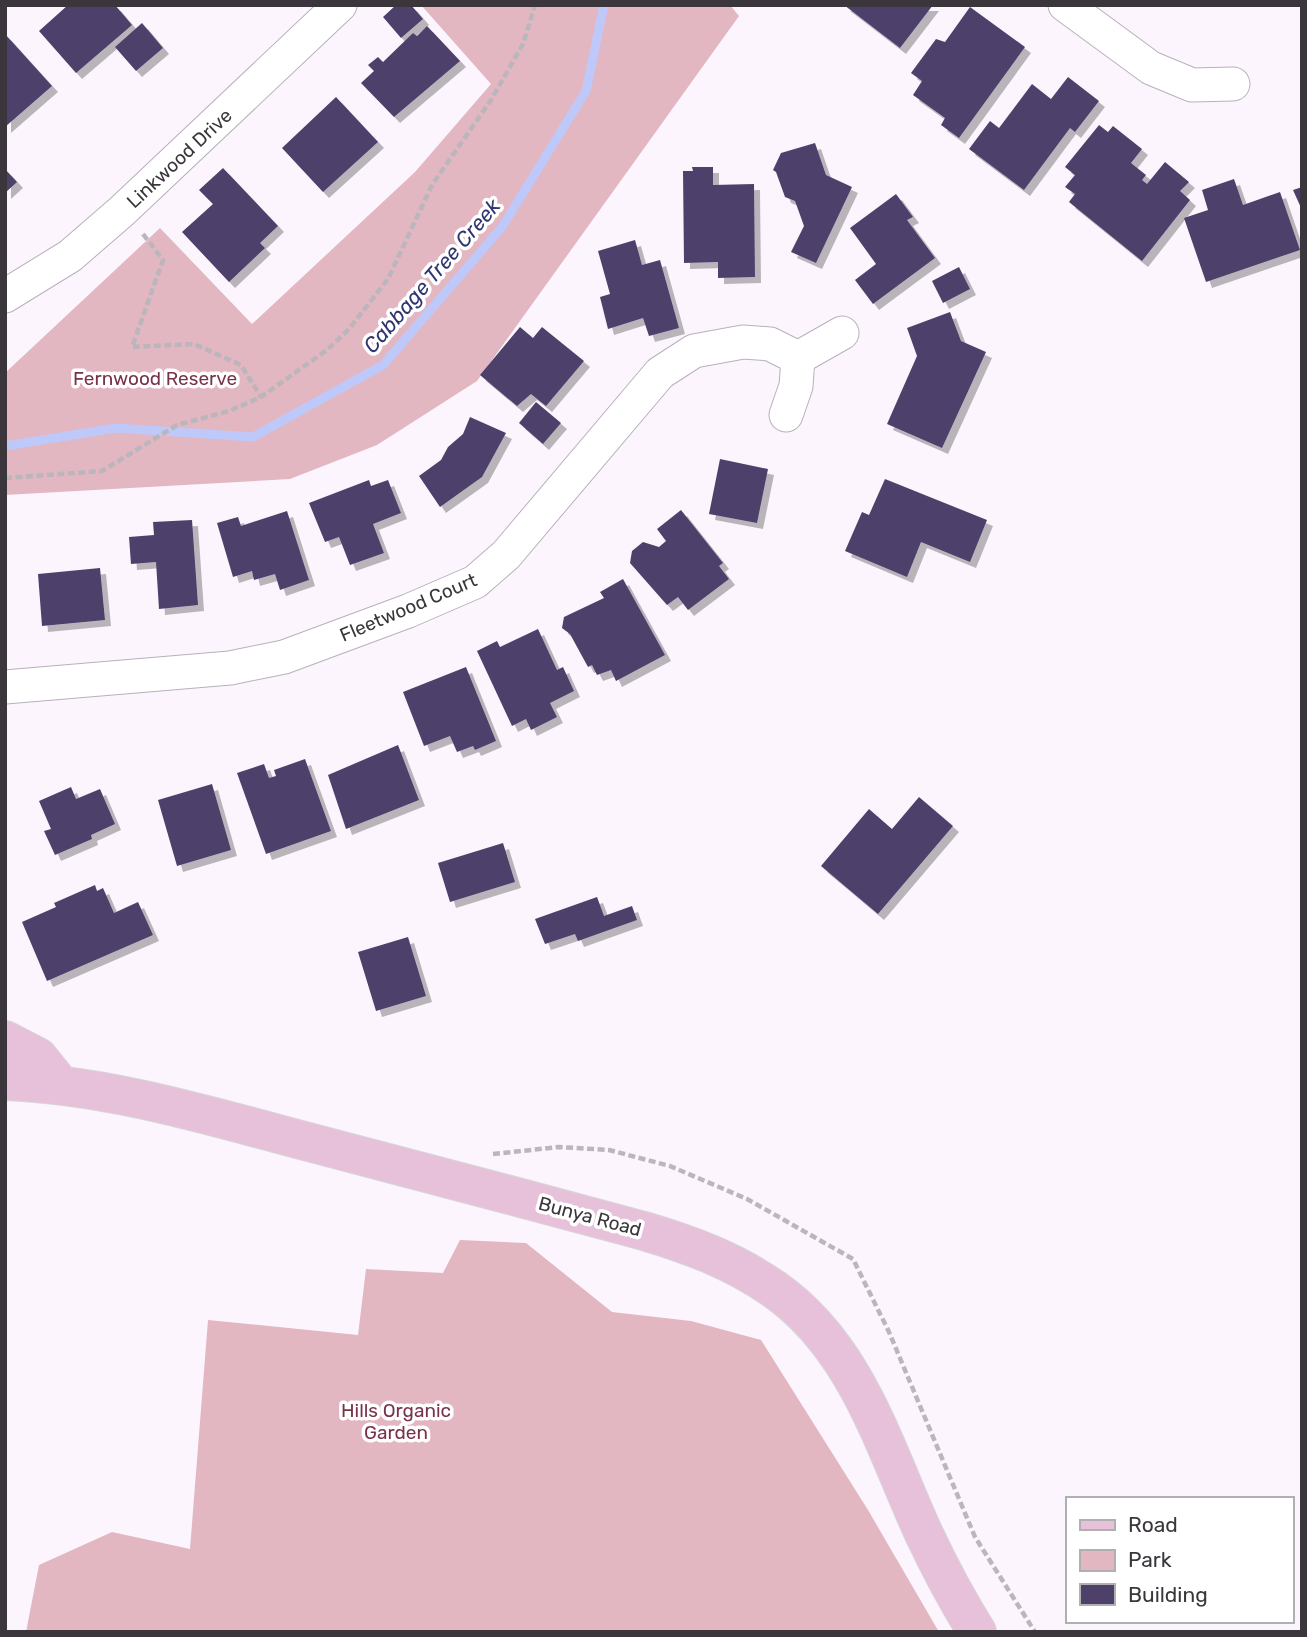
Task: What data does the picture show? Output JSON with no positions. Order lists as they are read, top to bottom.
{
  "streets": {
    "main road": ["Bunya Road"],
    "street": ["Linkwood Drive", "Fleetwood Court"]
  },
  "water": ["Cabbage Tree Creek"],
  "parks": ["Fernwood Reserve", "Hills Organic Garden"],
  "legend": ["Road", "Park", "Building"]
}
